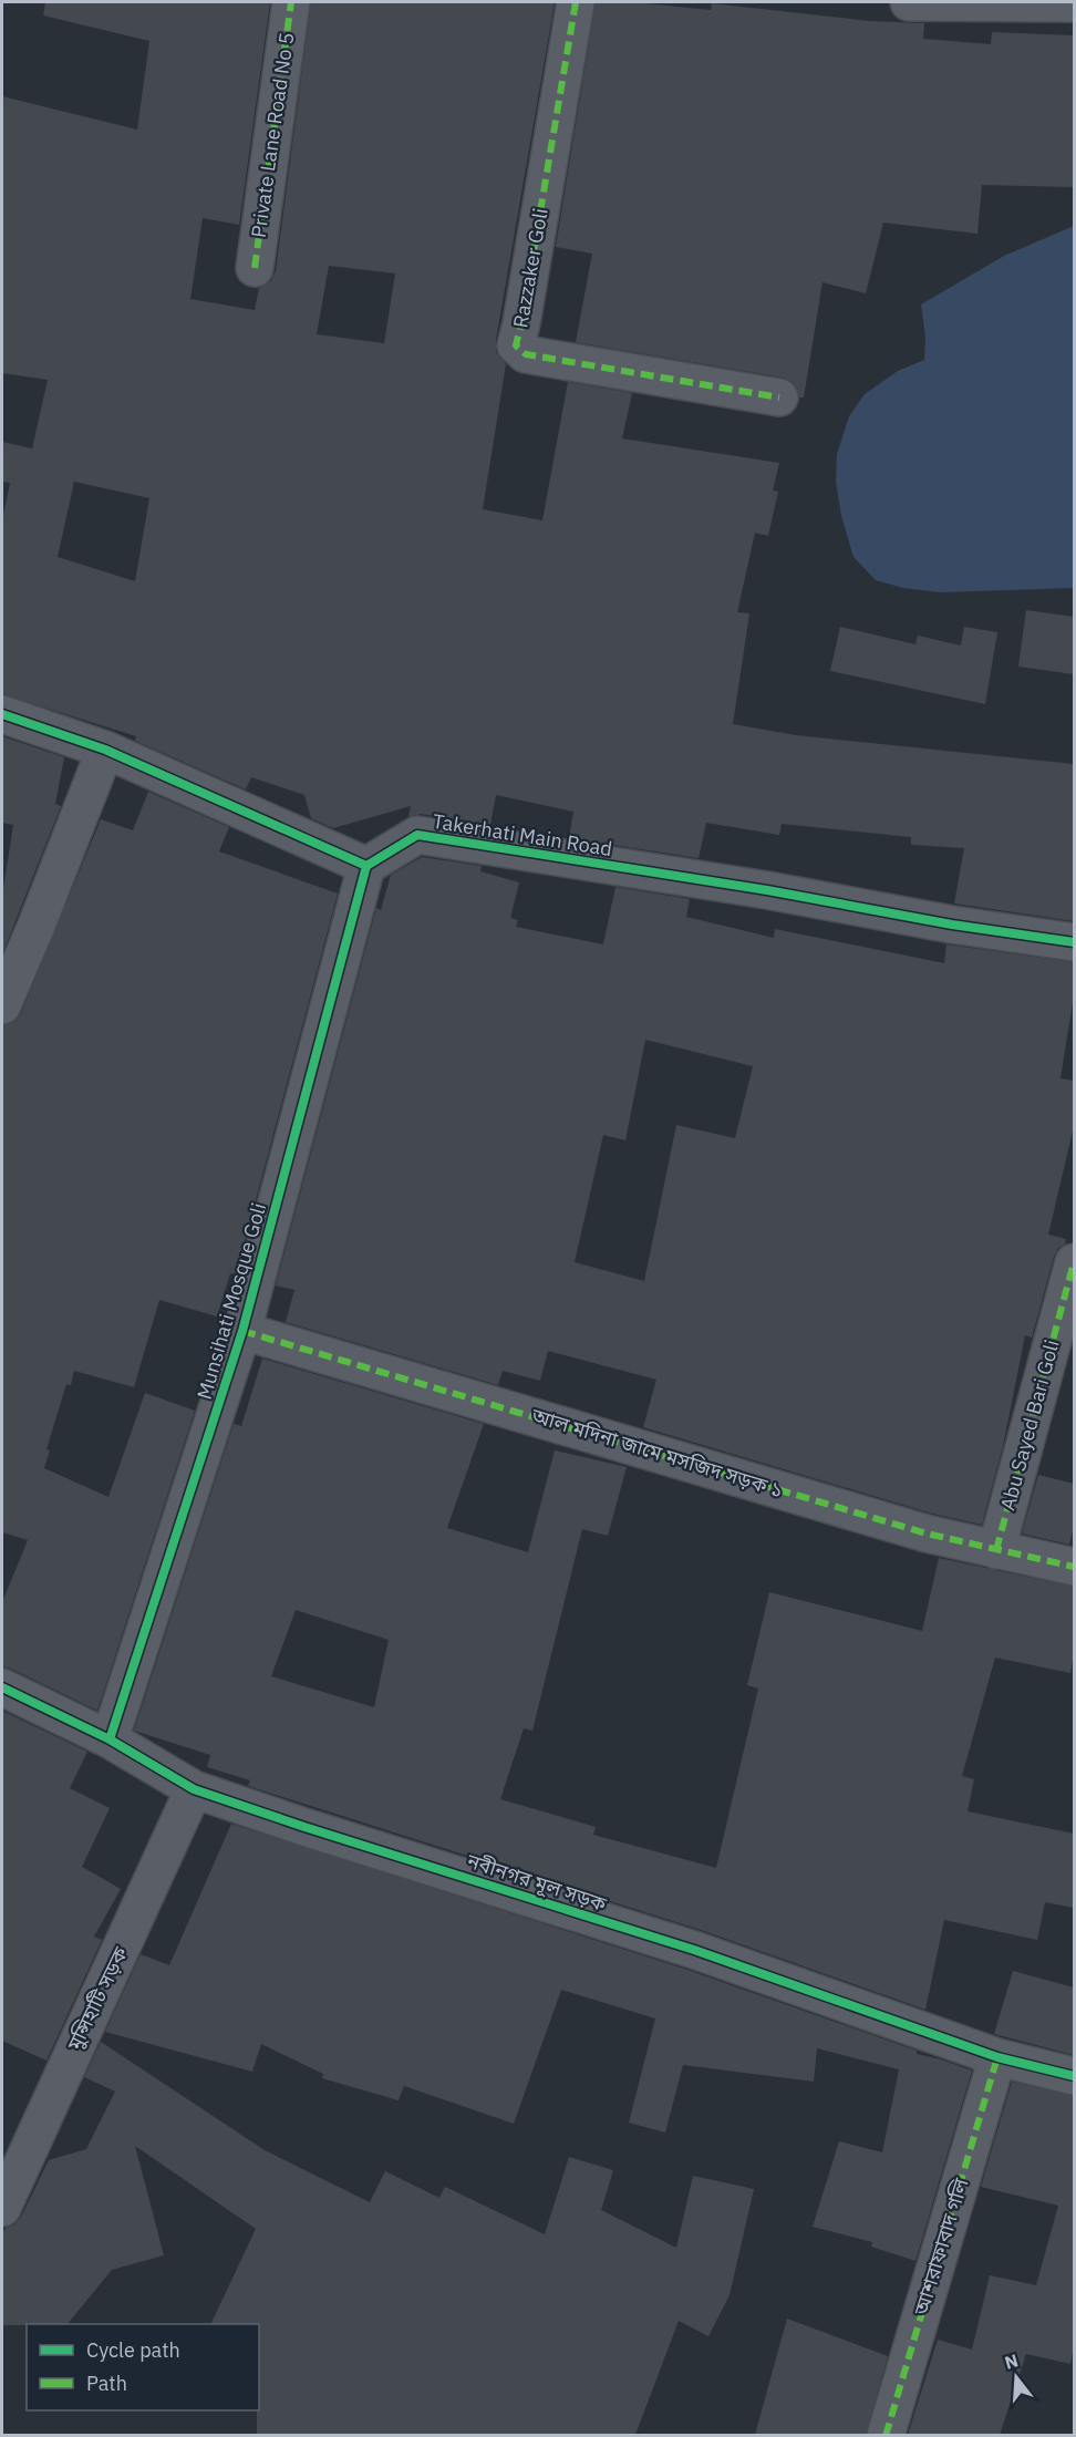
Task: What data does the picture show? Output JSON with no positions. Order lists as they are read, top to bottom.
{
  "streets": {
    "street": [
      "Private Lane Road No 5",
      "Razzaker Goli",
      "Takerhati Main Road",
      "Munsihati Mosque Goli",
      "Abu Sayed Bari Goli",
      "আল মদিনা জামে মসজিদ সড়ক ১",
      "নবীনগর মূল সড়ক",
      "মুন্সিহাটি সড়ক",
      "আশরাফাবাদ গলি"
    ]
  },
  "crossings": [
    ["Takerhati Main Road", "Munsihati Mosque Goli"],
    ["Munsihati Mosque Goli", "আল মদিনা জামে মসজিদ সড়ক ১"],
    ["Munsihati Mosque Goli", "নবীনগর মূল সড়ক"],
    ["Abu Sayed Bari Goli", "আল মদিনা জামে মসজিদ সড়ক ১"],
    ["নবীনগর মূল সড়ক", "মুন্সিহাটি সড়ক"],
    ["নবীনগর মূল সড়ক", "আশরাফাবাদ গলি"]
  ],
  "legend": ["Cycle path", "Path"],
  "north": "top"
}
